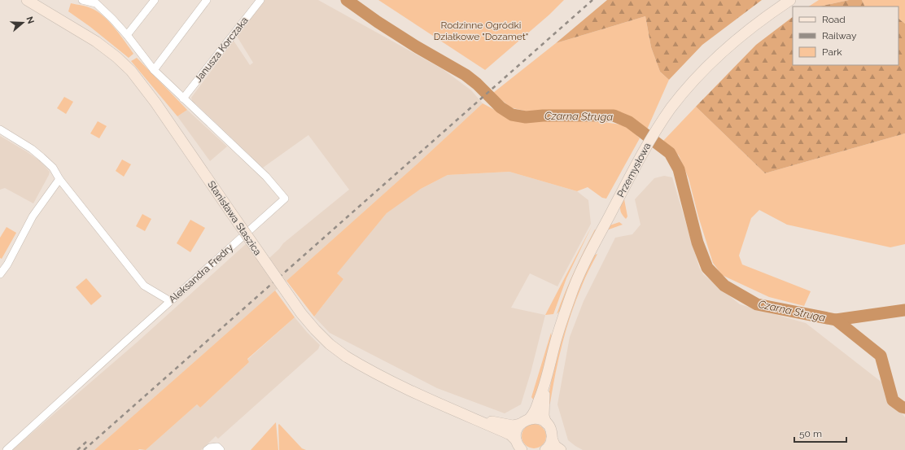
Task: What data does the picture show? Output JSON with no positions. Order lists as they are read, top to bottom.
{
  "streets": {
    "street": [
      "Janusza Korczaka",
      "Przemysłowa",
      "Stanisława Staszica",
      "Aleksandra Fredry"
    ]
  },
  "crossings": [
    ["Janusza Korczaka", "Aleksandra Fredry"]
  ],
  "water": ["Czarna Struga"],
  "parks": ["Rodzinne Ogródki Działkowe \"Dozamet\""],
  "legend": ["Road", "Railway", "Park"],
  "scale_bar": "50 m",
  "north": "right"
}
